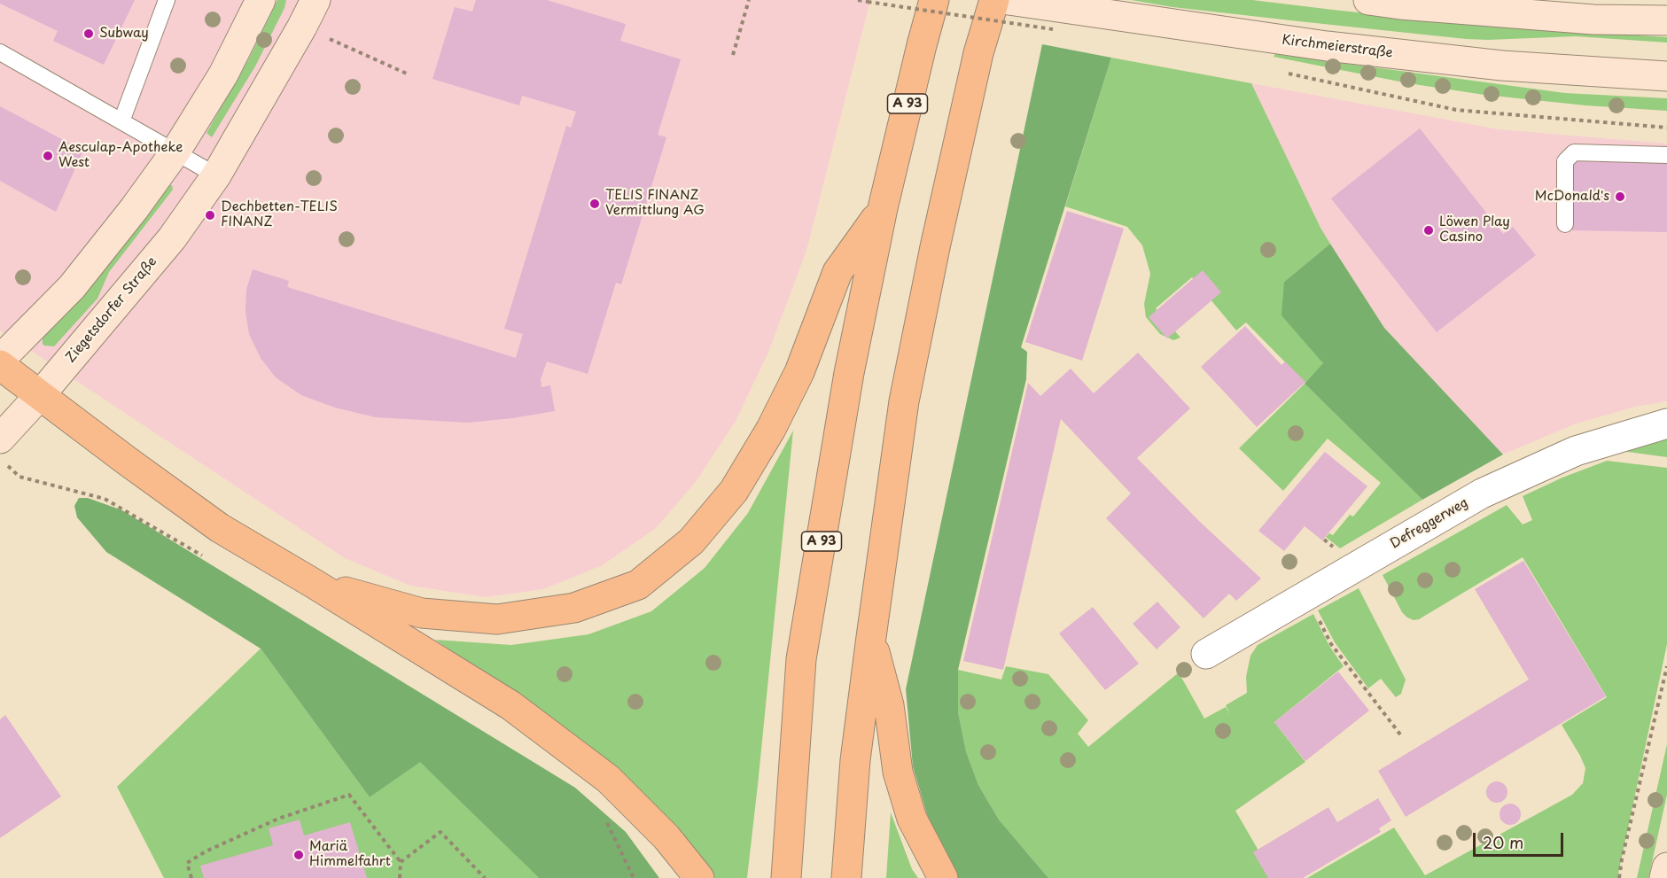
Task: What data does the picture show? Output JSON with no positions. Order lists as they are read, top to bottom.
{
  "streets": {
    "highway": ["A 93"],
    "main road": ["Kirchmeierstraße", "Ziegetsdorfer Straße"],
    "street": ["Defreggerweg"]
  },
  "places": [
    "Subway",
    "Aesculap-Apotheke West",
    "McDonald's",
    "TELIS FINANZ Vermittlung AG",
    "Dechbetten-TELIS FINANZ",
    "Löwen Play Casino",
    "Mariä Himmelfahrt"
  ],
  "scale_bar": "20 m"
}
